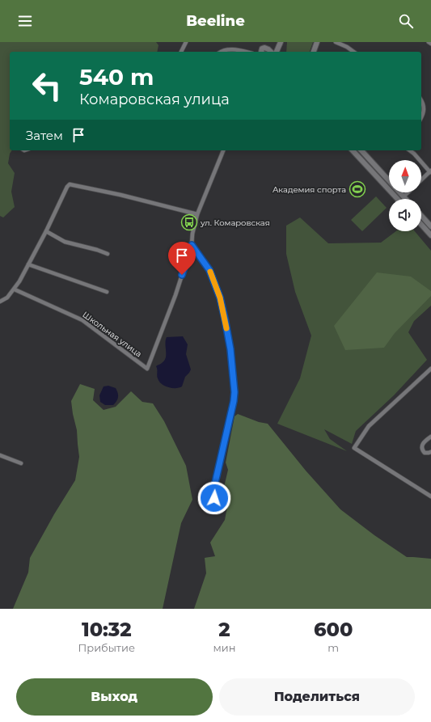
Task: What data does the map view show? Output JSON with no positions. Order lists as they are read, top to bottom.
{
  "streets": {
    "street": ["Школьная улица"]
  },
  "places": {
    "sports": ["Академия спорта"],
    "bus stop": ["ул. Комаровская"]
  },
  "north": "top",
  "page": {
    "header": "Beeline",
    "turn": ["540 m", "Комаровская улица"],
    "then": "Затем",
    "eta": [
      "10:32",
      "Прибытие",
      "2",
      "мин",
      "600",
      "m"
    ],
    "buttons": ["Выход", "Поделиться"]
  }
}
